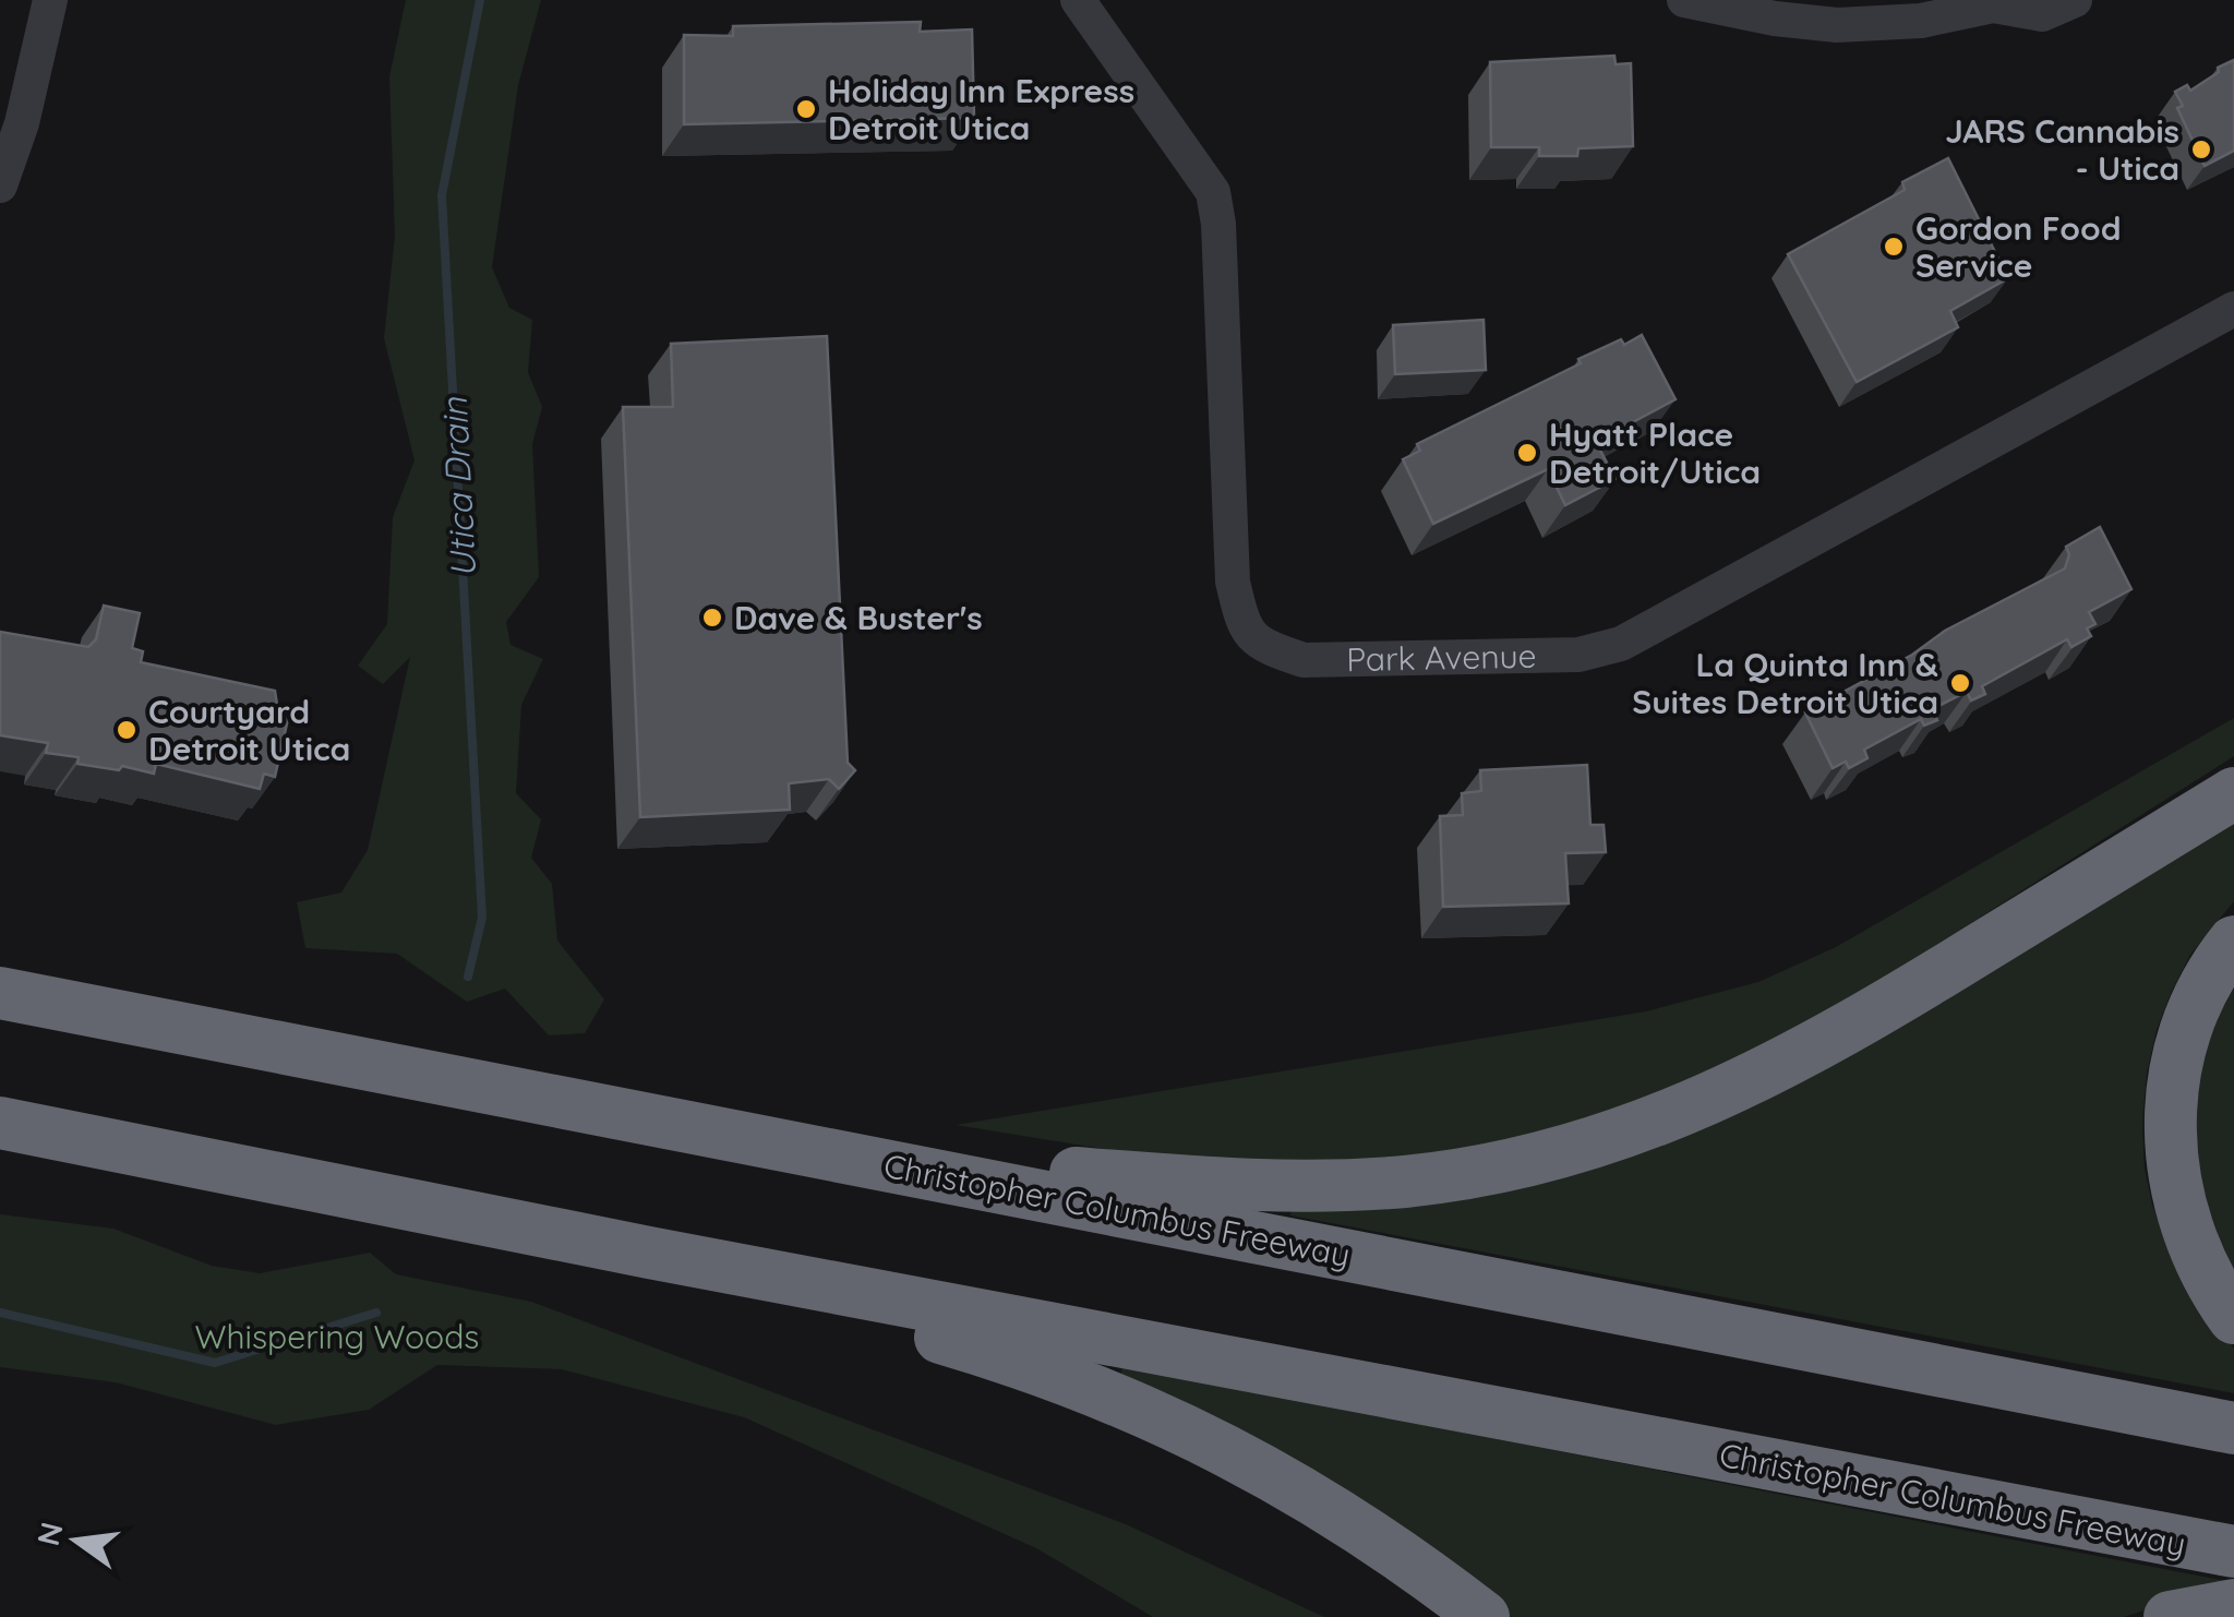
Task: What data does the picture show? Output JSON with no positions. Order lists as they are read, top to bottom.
{
  "streets": {
    "highway": ["Christopher Columbus Freeway"],
    "street": ["Park Avenue"]
  },
  "water": ["Utica Drain"],
  "parks": ["Whispering Woods"],
  "places": [
    "Holiday Inn Express Detroit Utica",
    "JARS Cannabis - Utica",
    "Gordon Food Service",
    "Hyatt Place Detroit/Utica",
    "Dave & Buster's",
    "La Quinta Inn & Suites Detroit Utica",
    "Courtyard Detroit Utica"
  ],
  "north": "left"
}
